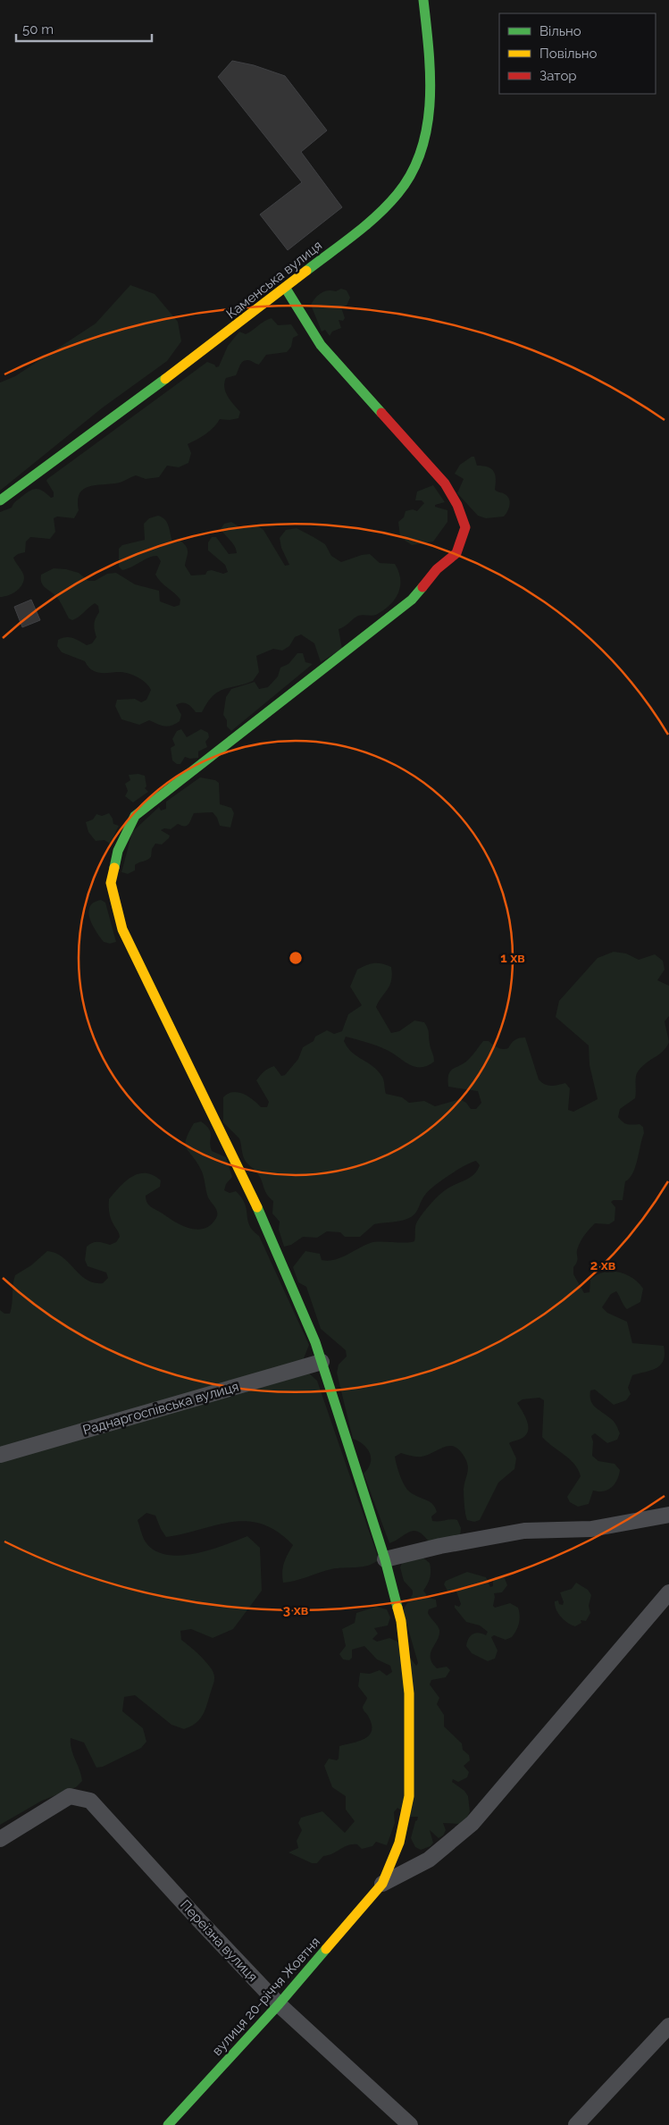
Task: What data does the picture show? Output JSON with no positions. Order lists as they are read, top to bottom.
{
  "streets": {
    "street": [
      "Каменська вулиця",
      "Раднаргоспівська вулиця",
      "Переїзна вулиця",
      "вулиця 20-річчя Жовтня"
    ]
  },
  "crossings": [
    ["Каменська вулиця", "вулиця 20-річчя Жовтня"],
    ["Раднаргоспівська вулиця", "вулиця 20-річчя Жовтня"],
    ["Переїзна вулиця", "вулиця 20-річчя Жовтня"]
  ],
  "legend": ["Вільно", "Повільно", "Затор"],
  "scale_bar": "50 m",
  "rings": ["1 хв", "2 хв", "3 хв"]
}
